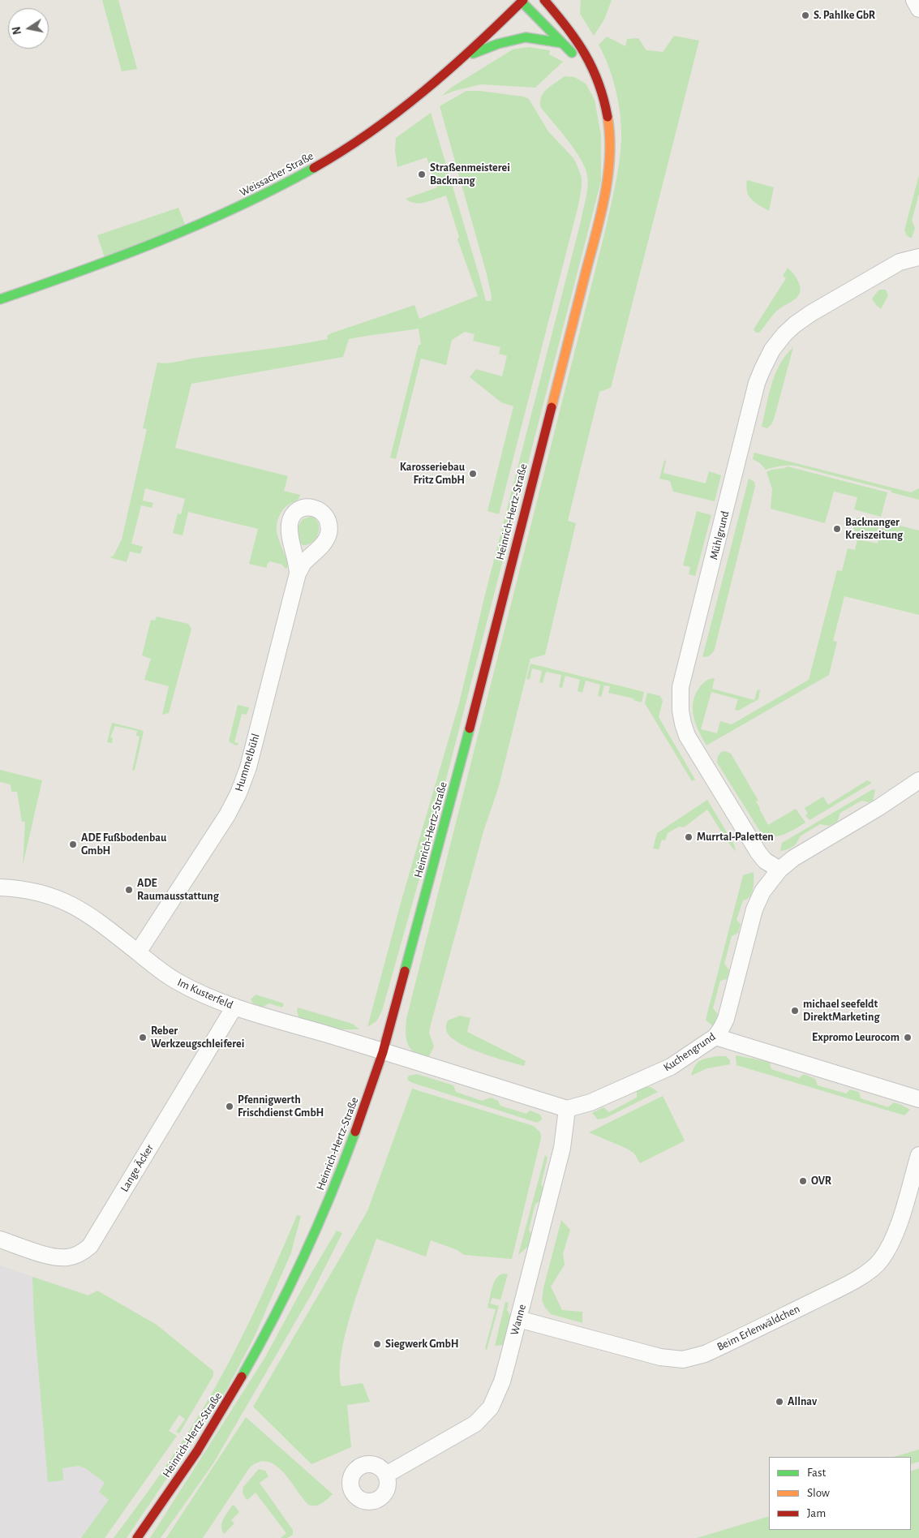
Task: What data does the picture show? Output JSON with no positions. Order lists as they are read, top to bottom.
{
  "streets": {
    "main road": ["Weissacher Straße", "Heinrich-Hertz-Straße"],
    "street": [
      "Mühlgrund",
      "Hummelbühl",
      "Im Kusterfeld",
      "Kuchengrund",
      "Lange Äcker",
      "Wanne",
      "Beim Erlenwäldchen"
    ]
  },
  "crossings": [
    ["Weissacher Straße", "Heinrich-Hertz-Straße"],
    ["Heinrich-Hertz-Straße", "Im Kusterfeld"],
    ["Mühlgrund", "Kuchengrund"],
    ["Hummelbühl", "Im Kusterfeld"],
    ["Im Kusterfeld", "Lange Äcker"],
    ["Kuchengrund", "Wanne"],
    ["Wanne", "Beim Erlenwäldchen"]
  ],
  "places": [
    "S. Pahlke GbR",
    "Straßenmeisterei Backnang",
    "Karosseriebau Fritz GmbH",
    "Backnanger Kreiszeitung",
    "Murrtal-Paletten",
    "ADE Fußbodenbau GmbH",
    "ADE Raumausstattung",
    "michael seefeldt DirektMarketing",
    "Reber Werkzeugschleiferei",
    "Expromo Leurocom",
    "Pfennigwerth Frischdienst GmbH",
    "OVR",
    "Siegwerk GmbH",
    "Allnav"
  ],
  "legend": ["Fast", "Slow", "Jam"],
  "north": "left"
}
